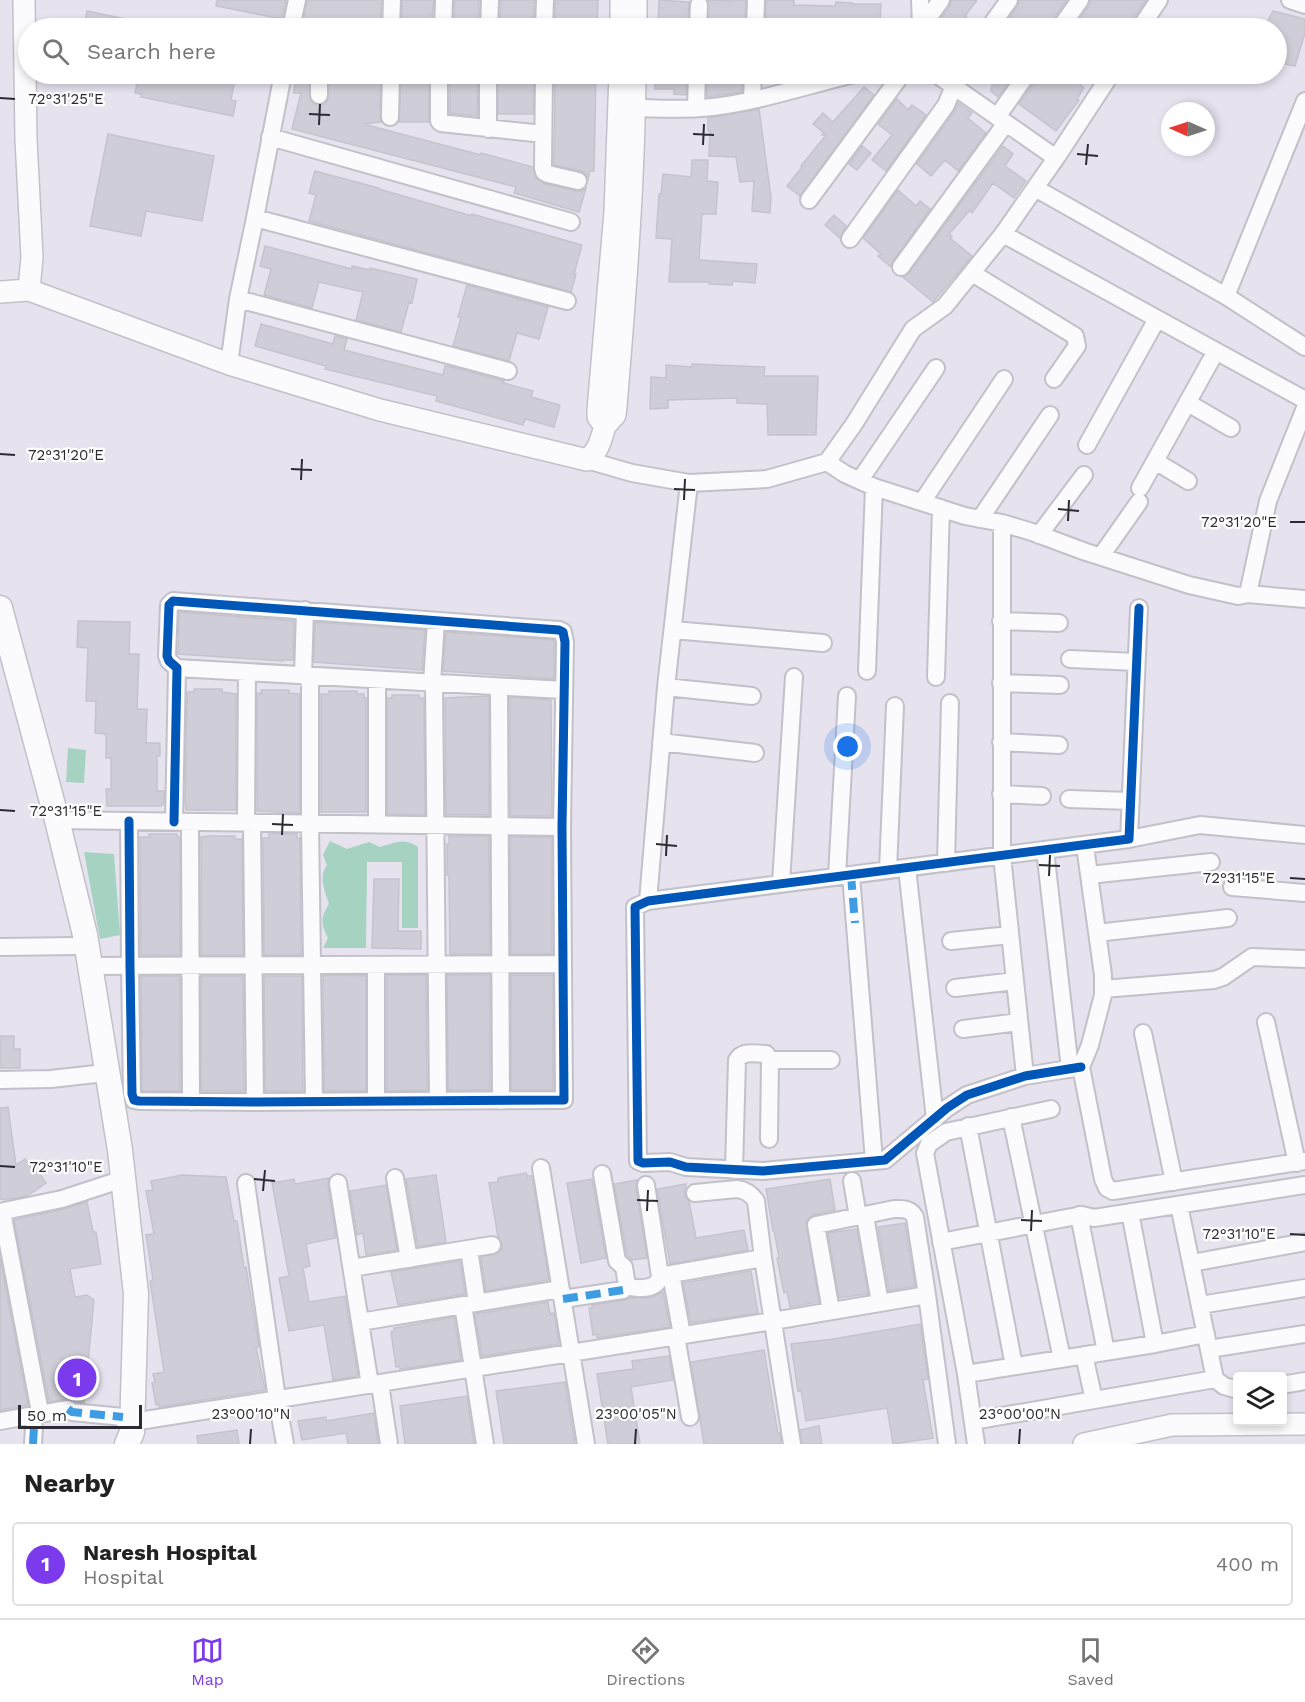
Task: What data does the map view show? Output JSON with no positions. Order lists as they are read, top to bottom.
{
  "scale_bar": "50 m",
  "north": "left",
  "page": {
    "search": "Search here",
    "pins": "1",
    "scale": "50 m",
    "heading": "Nearby",
    "list": [
      {
        "mark": "1",
        "name": "Naresh Hospital",
        "note": "Hospital",
        "value": "400 m"
      }
    ],
    "nav": ["Map", "Directions", "Saved"]
  },
  "coordinates": [
    "72°31'25\"E",
    "72°31'20\"E",
    "72°31'15\"E",
    "72°31'10\"E",
    "23°00'10\"N",
    "23°00'05\"N",
    "23°00'00\"N"
  ]
}
